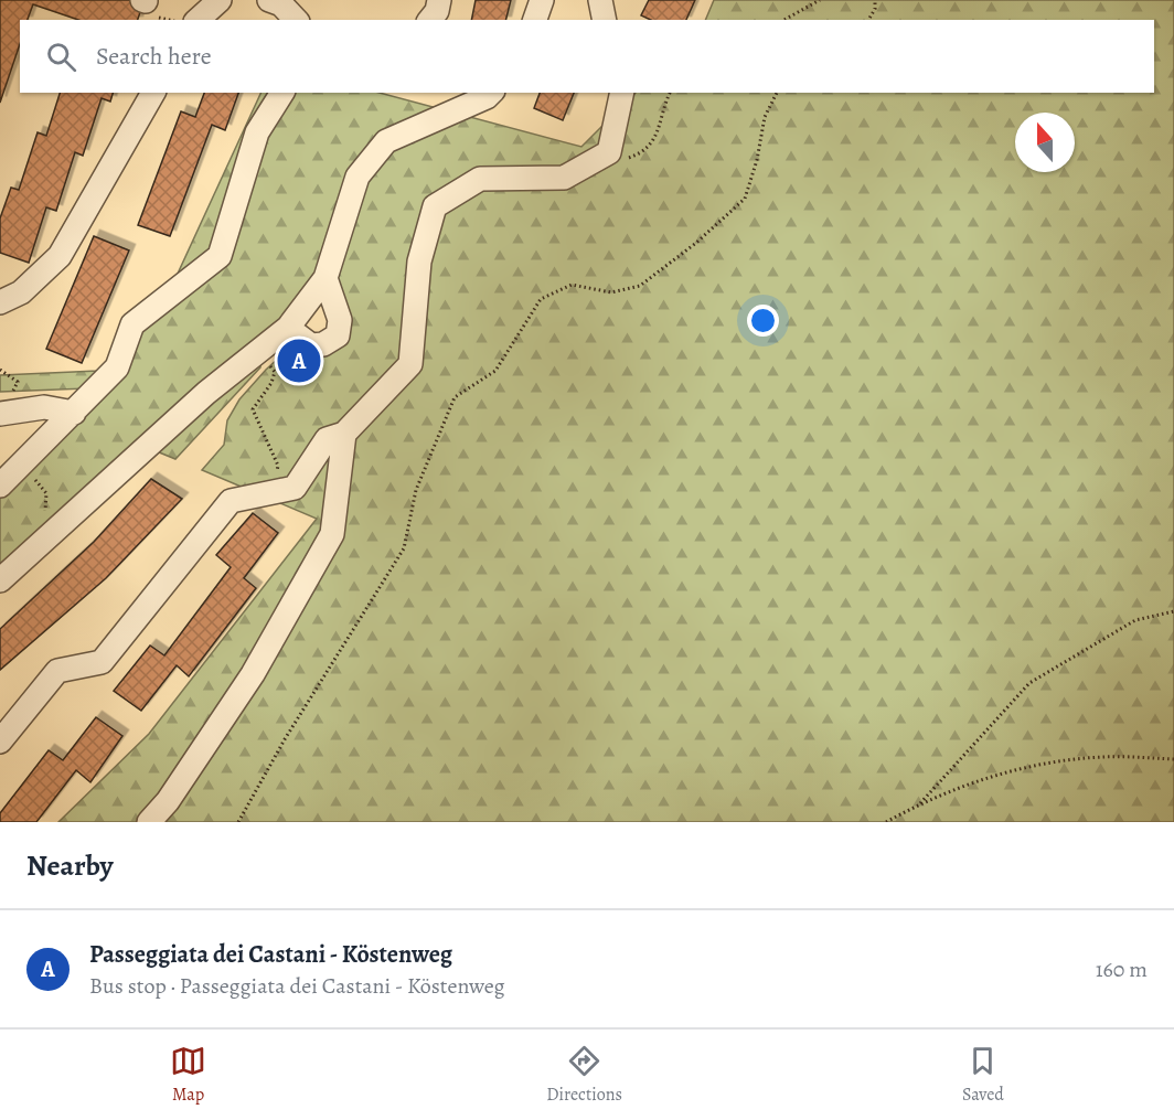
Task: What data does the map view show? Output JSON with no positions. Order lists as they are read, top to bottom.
{
  "north": "top",
  "page": {
    "search": "Search here",
    "pins": "A",
    "heading": "Nearby",
    "list": [
      {
        "mark": "A",
        "name": "Passeggiata dei Castani - Köstenweg",
        "note": "Bus stop · Passeggiata dei Castani - Köstenweg",
        "value": "160 m"
      }
    ],
    "nav": ["Map", "Directions", "Saved"]
  }
}
